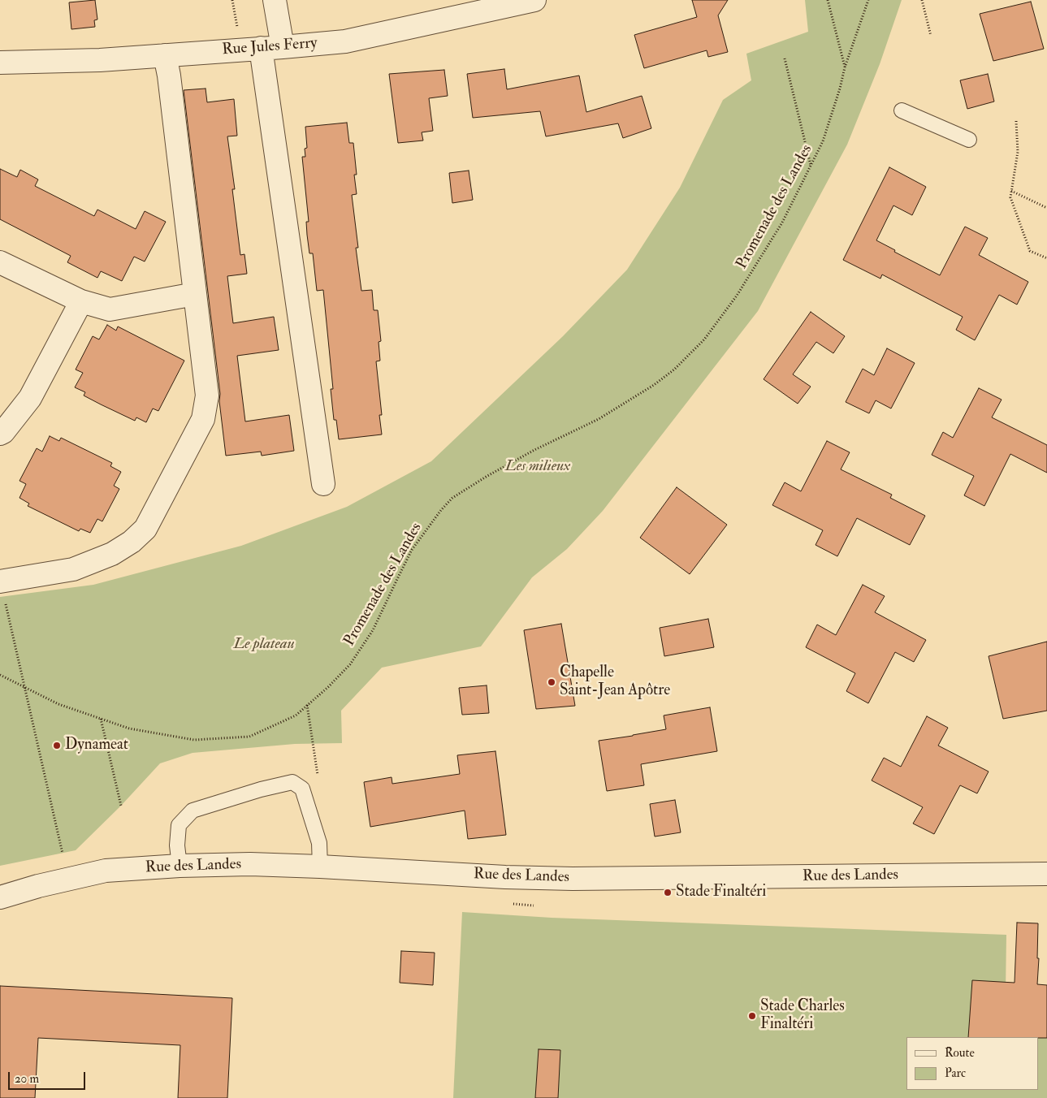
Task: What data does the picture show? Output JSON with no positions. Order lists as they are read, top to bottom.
{
  "streets": {
    "street": ["Rue Jules Ferry", "Rue des Landes"],
    "path": ["Promenade des Landes"]
  },
  "parks": ["Les milieux", "Le plateau"],
  "places": [
    "Chapelle Saint-Jean Apôtre",
    "Dynameat",
    "Stade Finaltéri",
    "Stade Charles Finaltéri"
  ],
  "legend": ["Route", "Parc"],
  "scale_bar": "20 m"
}
